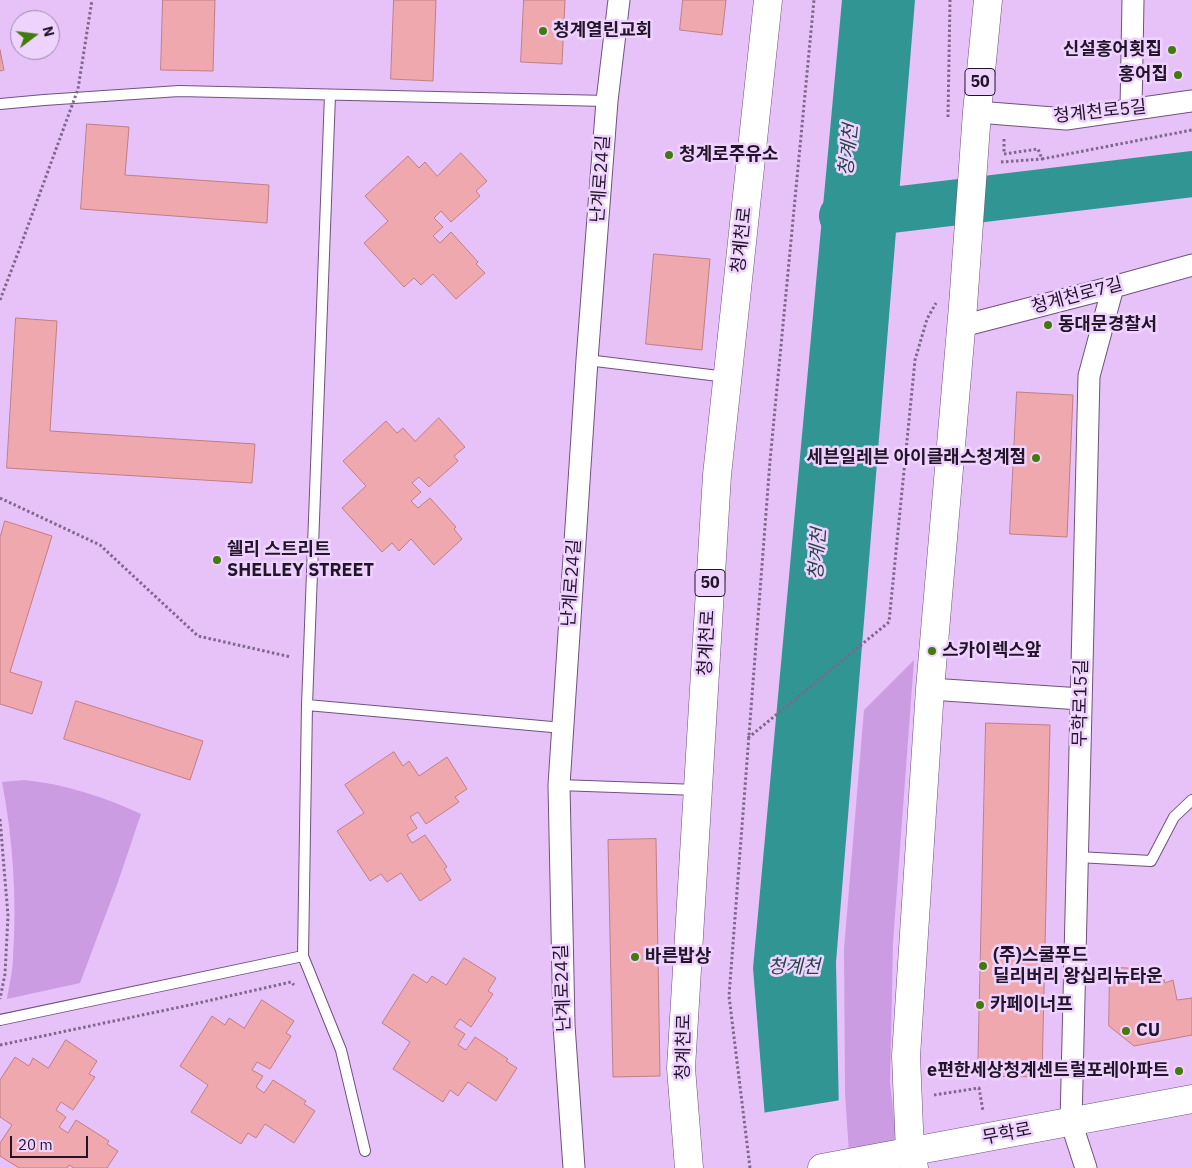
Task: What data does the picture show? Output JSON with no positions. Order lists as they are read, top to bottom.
{
  "streets": {
    "main road": ["50", "청계천로", "무학로"],
    "street": [
      "청계천로5길",
      "난계로24길",
      "청계천로7길",
      "무학로15길"
    ]
  },
  "crossings": [
    ["50", "청계천로5길"],
    ["청계천로7길", "무학로15길"],
    ["무학로15길", "무학로"]
  ],
  "water": ["청계천"],
  "places": [
    "청계열린교회",
    "신설홍어횟집",
    "홍어집",
    "청계로주유소",
    "동대문경찰서",
    "세븐일레븐 아이클래스청계점",
    "쉘리 스트리트 SHELLEY STREET",
    "스카이렉스앞",
    "바른밥상",
    "(주)스쿨푸드 딜리버리 왕십리뉴타운",
    "카페이너프",
    "CU",
    "e편한세상청계센트럴포레아파트"
  ],
  "scale_bar": "20 m",
  "north": "right"
}
